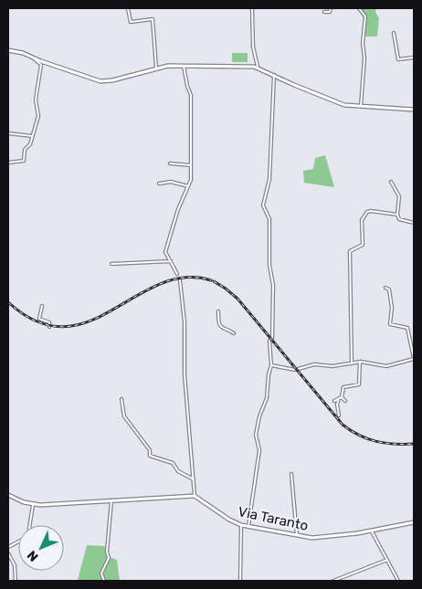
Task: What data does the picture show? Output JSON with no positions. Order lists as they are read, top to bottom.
{
  "streets": {
    "main road": ["Via Taranto"]
  },
  "north": "bottom left"
}
